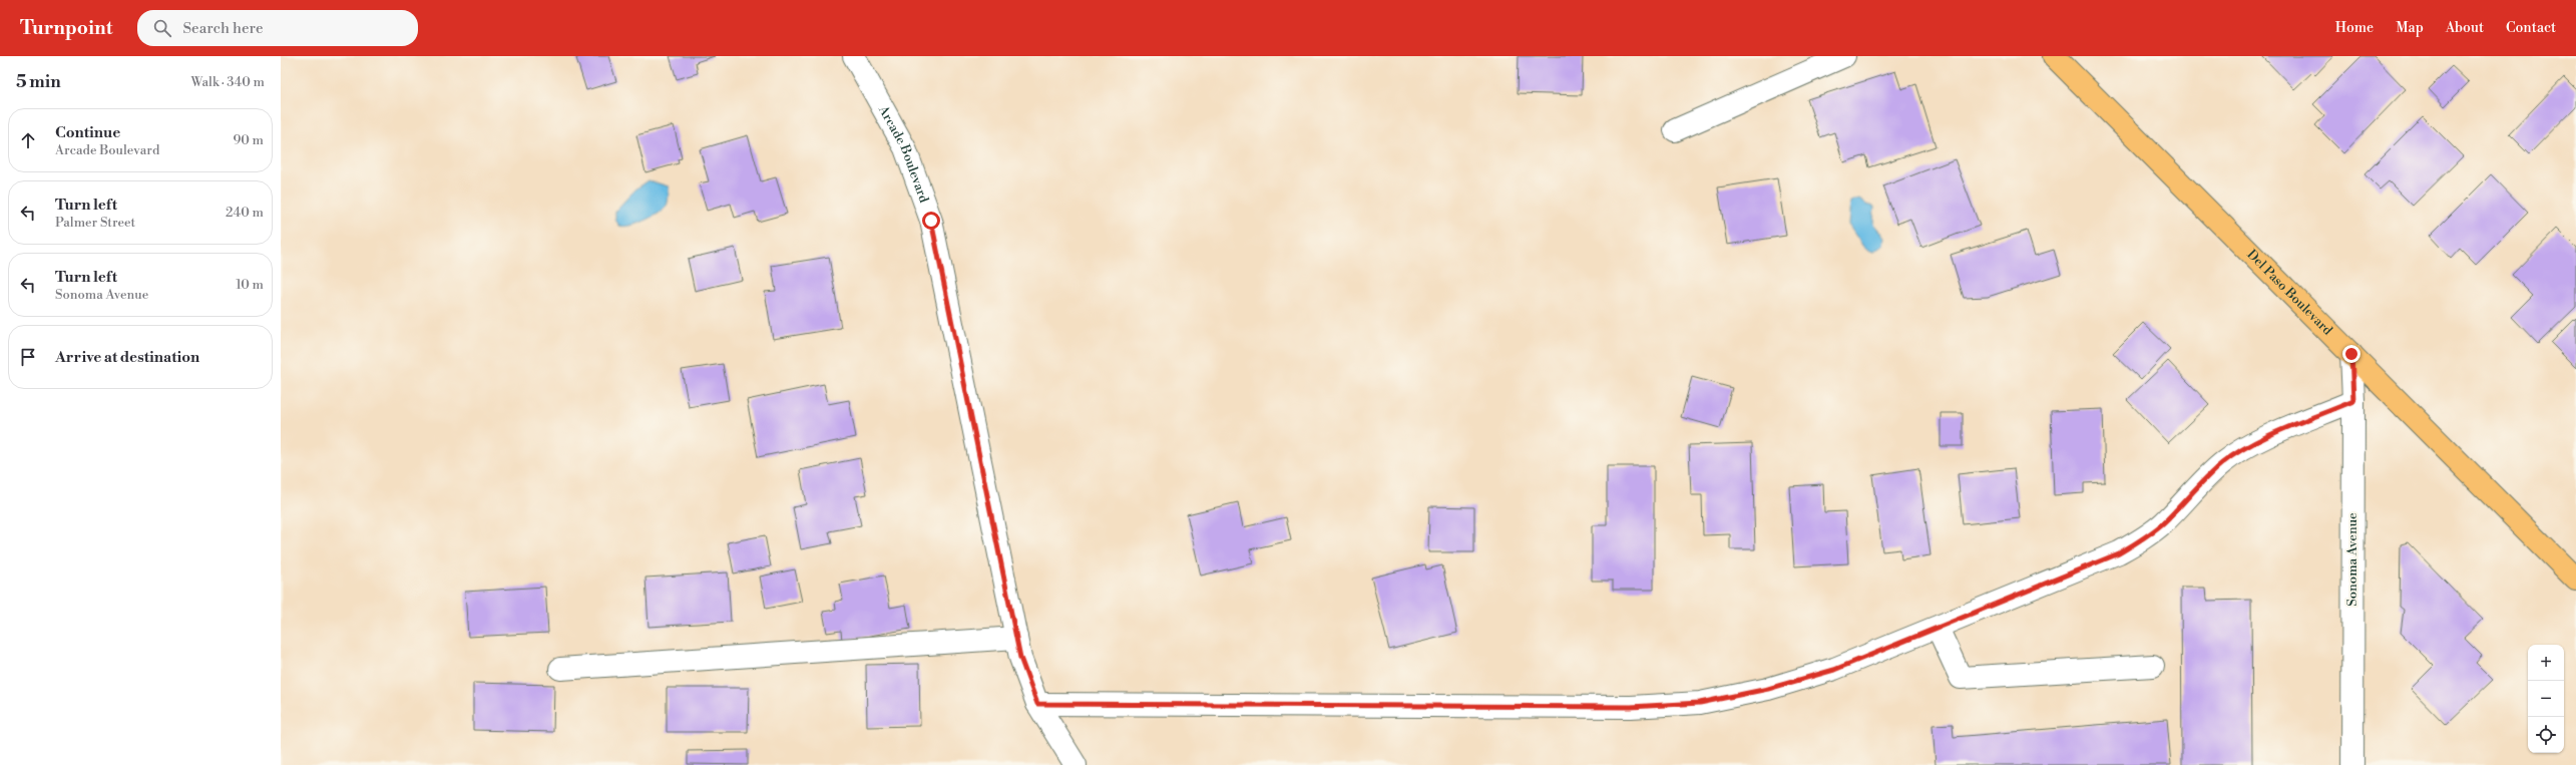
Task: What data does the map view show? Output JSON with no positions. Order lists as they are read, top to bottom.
{
  "streets": {
    "main road": ["Del Paso Boulevard"],
    "street": ["Arcade Boulevard", "Sonoma Avenue"]
  },
  "crossings": [
    ["Del Paso Boulevard", "Sonoma Avenue"]
  ],
  "page": {
    "header": "Turnpoint",
    "search": "Search here",
    "nav": [
      "Home",
      "Map",
      "About",
      "Contact"
    ],
    "heading": ["5 min", "Walk · 340 m"],
    "list": [
      ["Continue", "Arcade Boulevard", "90 m"],
      ["Turn left", "Palmer Street", "240 m"],
      ["Turn left", "Sonoma Avenue", "10 m"],
      "Arrive at destination"
    ],
    "map_buttons": ["+", "−"]
  }
}
